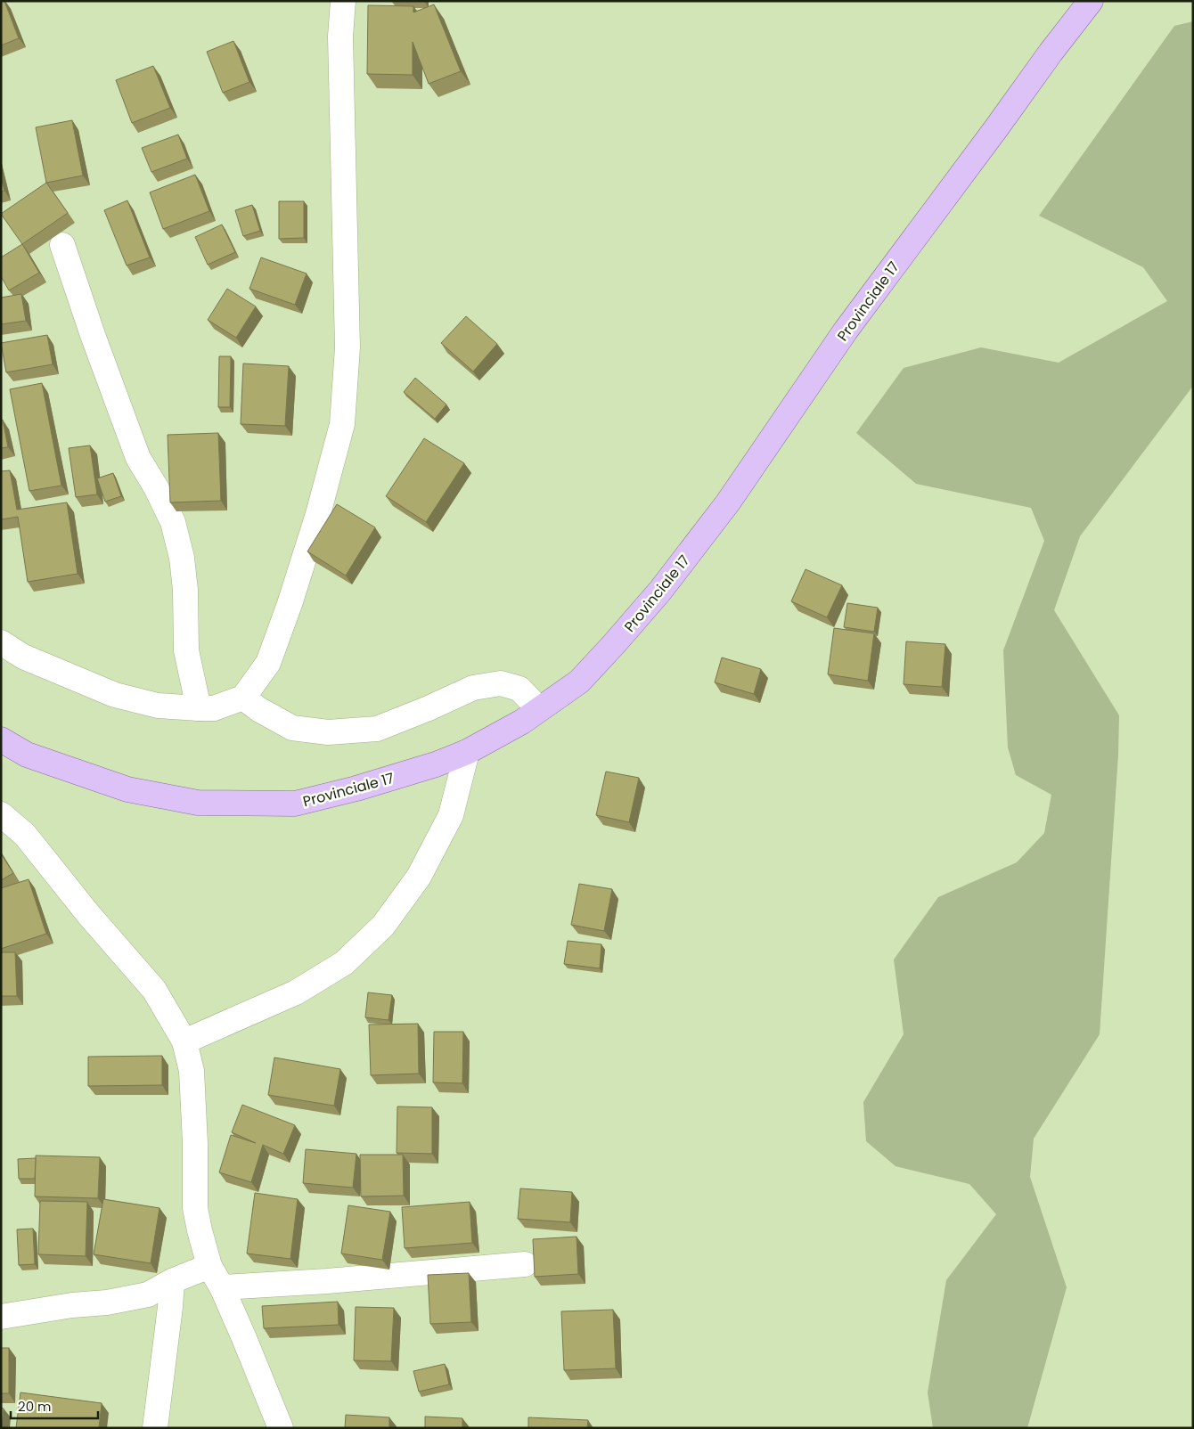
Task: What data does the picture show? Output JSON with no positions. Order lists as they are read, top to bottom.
{
  "streets": {
    "main road": ["Provinciale 17"]
  },
  "scale_bar": "20 m"
}
